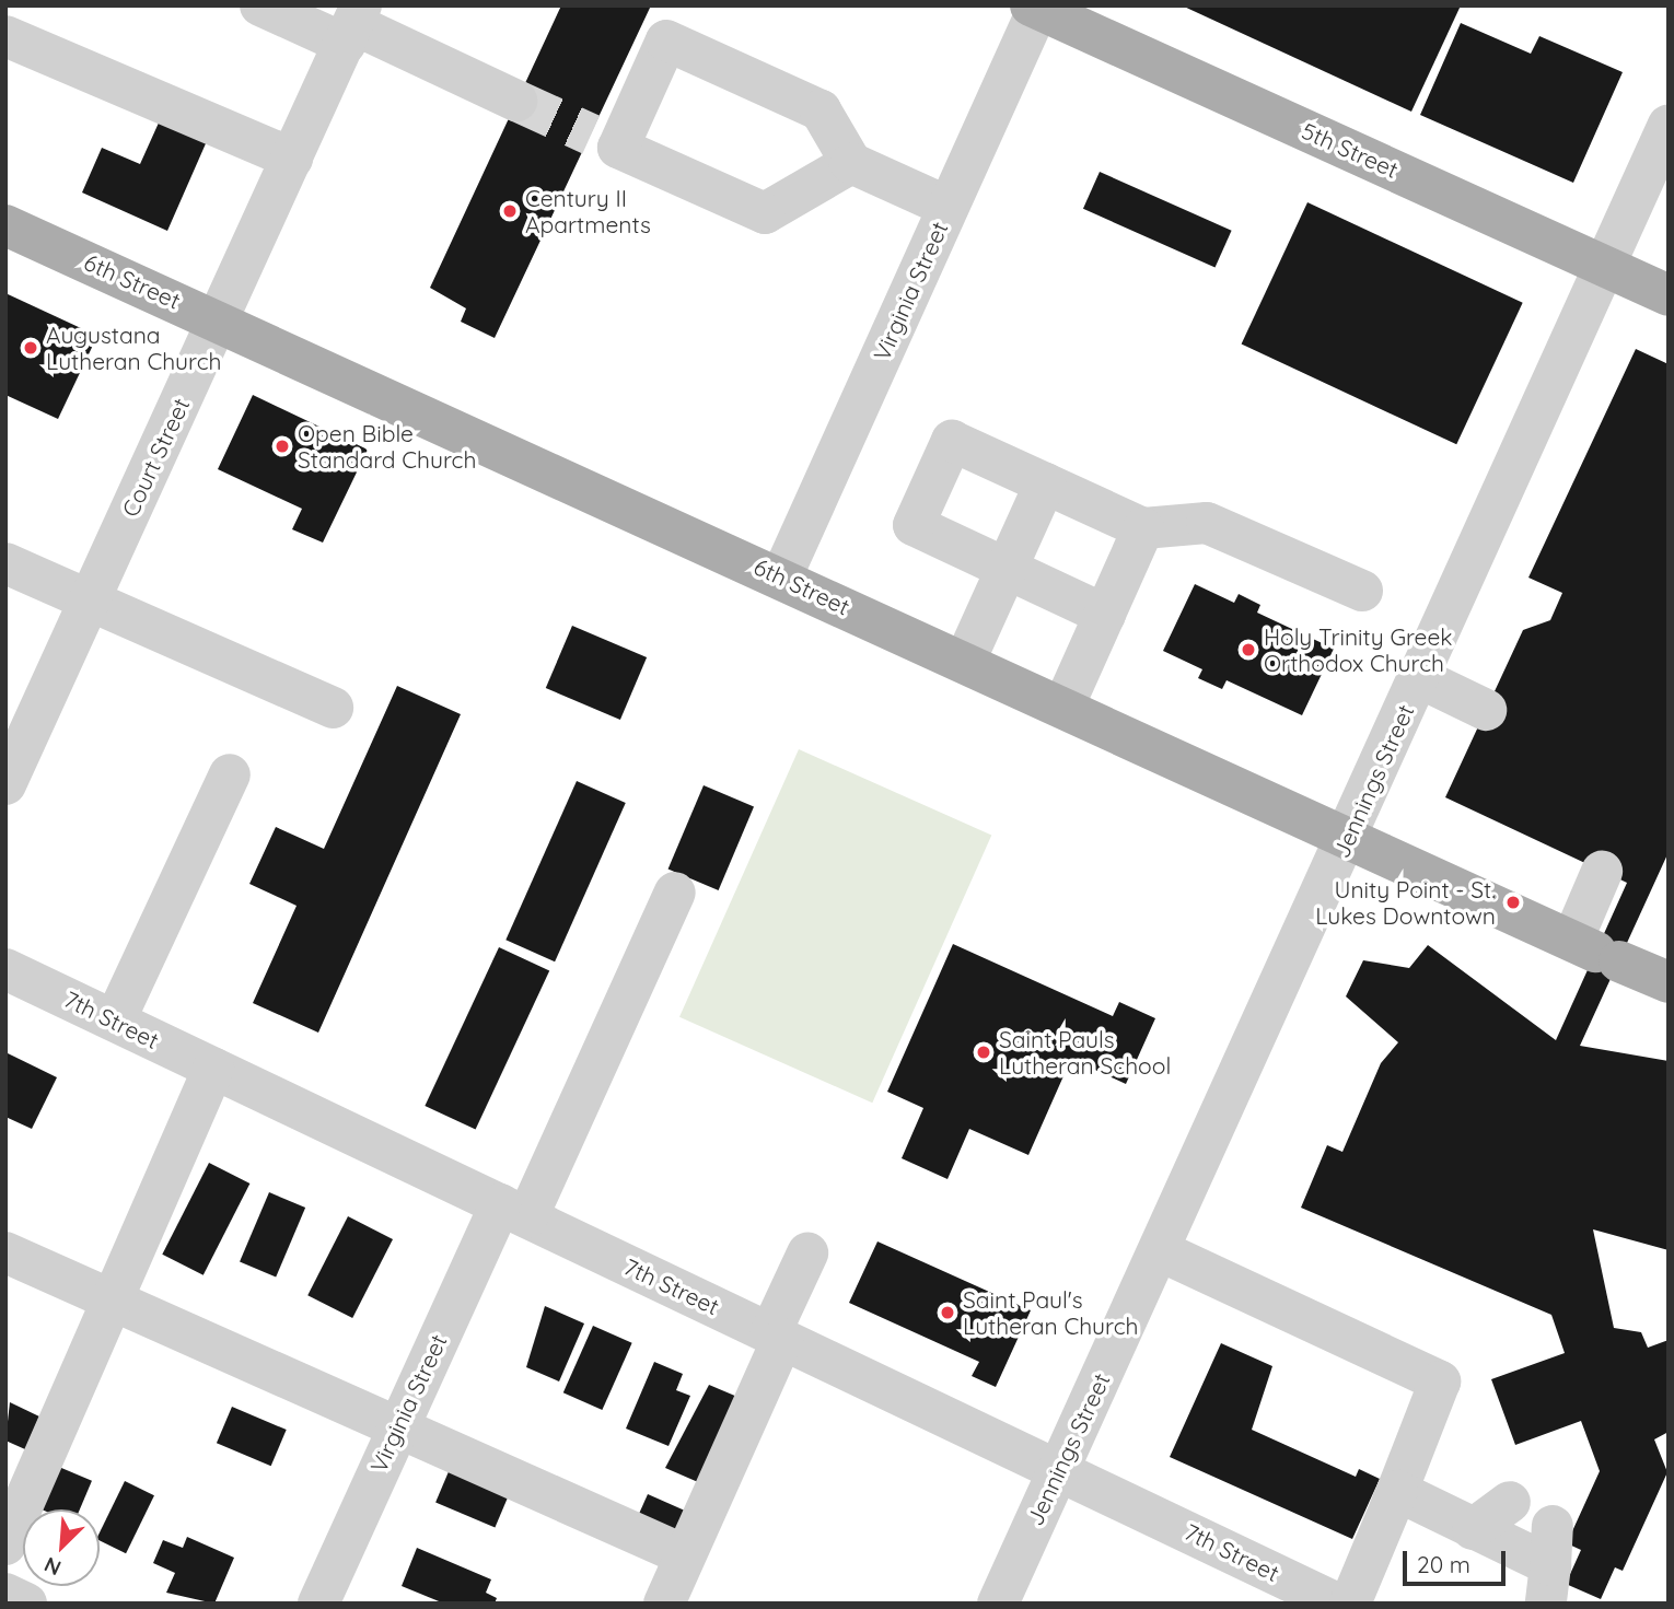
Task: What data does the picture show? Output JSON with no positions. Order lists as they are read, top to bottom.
{
  "streets": {
    "main road": ["5th Street", "6th Street"],
    "street": [
      "Virginia Street",
      "Court Street",
      "Jennings Street",
      "7th Street"
    ]
  },
  "crossings": [
    ["5th Street", "Virginia Street"],
    ["5th Street", "Jennings Street"],
    ["6th Street", "Virginia Street"],
    ["6th Street", "Court Street"],
    ["6th Street", "Jennings Street"],
    ["Virginia Street", "7th Street"],
    ["Jennings Street", "7th Street"]
  ],
  "places": [
    "Century II Apartments",
    "Augustana Lutheran Church",
    "Open Bible Standard Church",
    "Holy Trinity Greek Orthodox Church",
    "Unity Point - St. Lukes Downtown",
    "Saint Pauls Lutheran School",
    "Saint Paul's Lutheran Church"
  ],
  "scale_bar": "20 m",
  "north": "bottom left"
}
